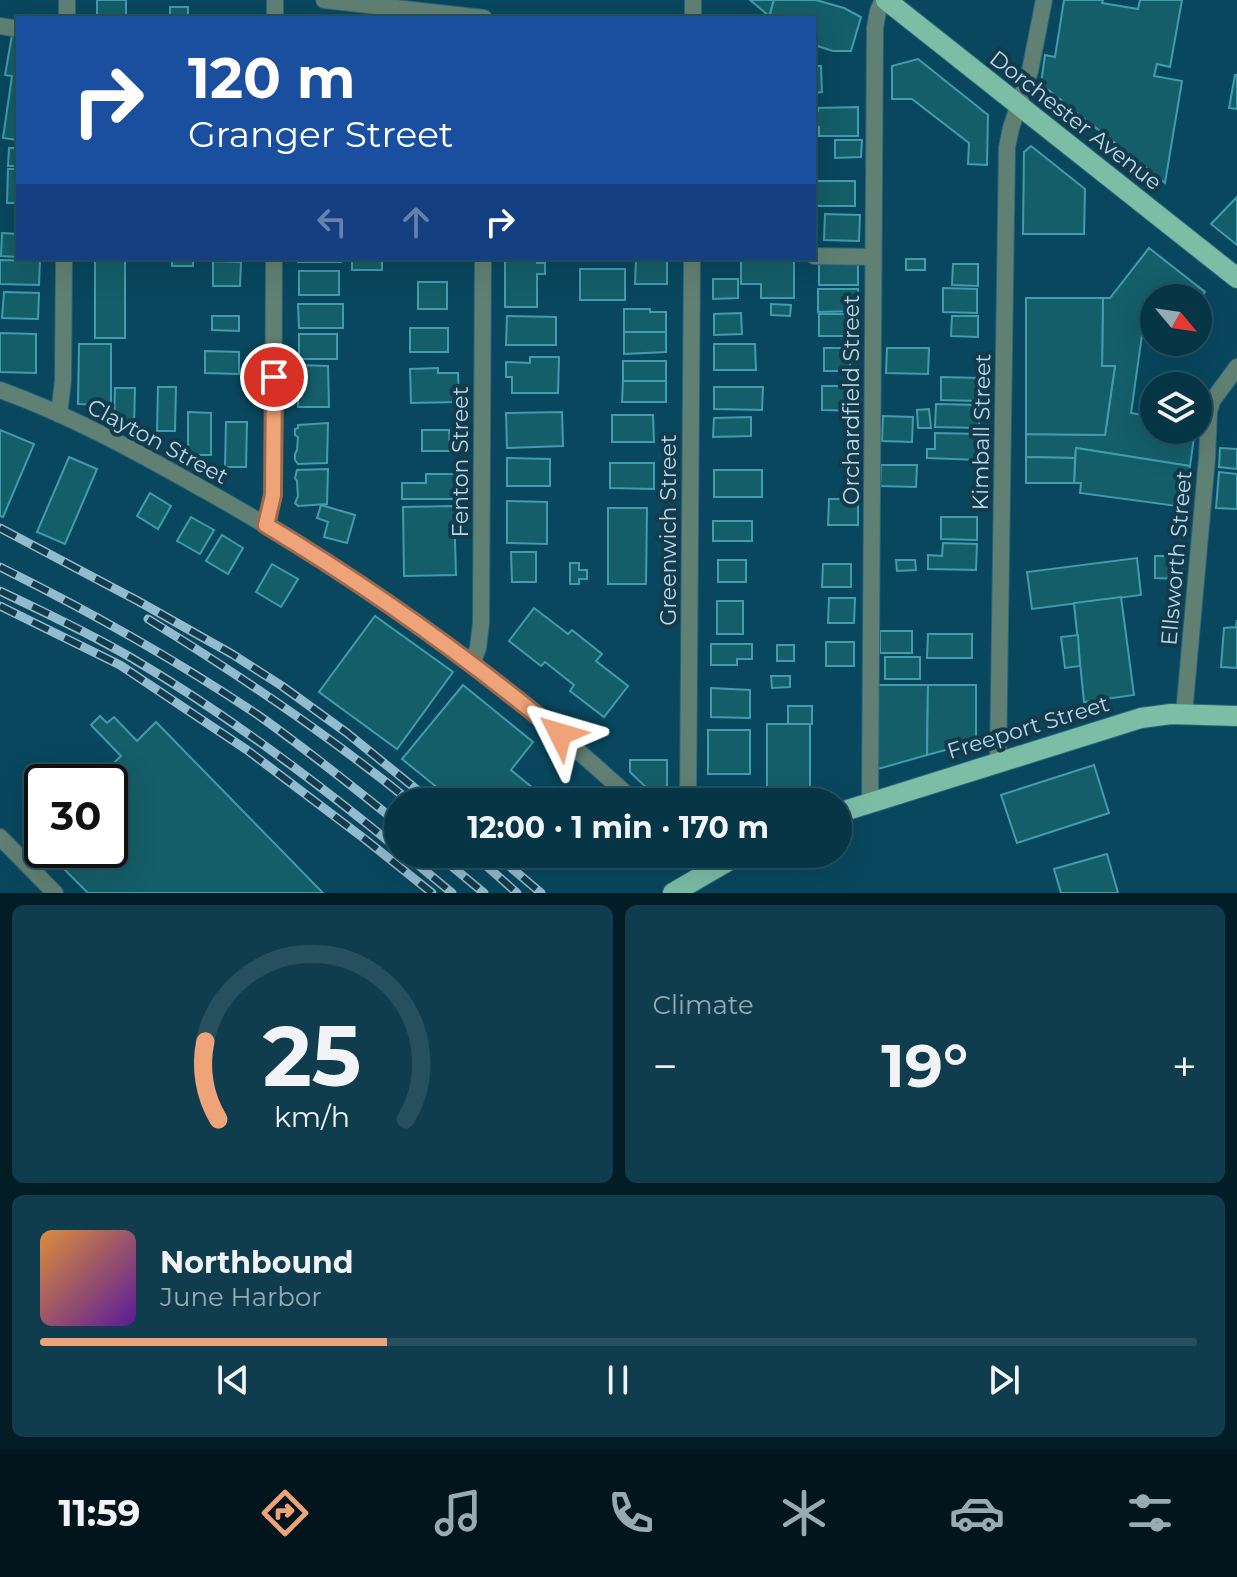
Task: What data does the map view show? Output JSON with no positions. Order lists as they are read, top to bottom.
{
  "streets": {
    "main road": ["Dorchester Avenue", "Freeport Street"],
    "street": [
      "Orchardfield Street",
      "Kimball Street",
      "Clayton Street",
      "Fenton Street",
      "Greenwich Street",
      "Ellsworth Street"
    ]
  },
  "crossings": [
    ["Dorchester Avenue", "Orchardfield Street"],
    ["Dorchester Avenue", "Kimball Street"],
    ["Orchardfield Street", "Freeport Street"],
    ["Kimball Street", "Freeport Street"],
    ["Clayton Street", "Fenton Street"],
    ["Ellsworth Street", "Freeport Street"]
  ],
  "north": "bottom right",
  "page": {
    "turn": ["120 m", "Granger Street"],
    "limit": "30",
    "trip": "12:00 · 1 min · 170 m",
    "tile": "Climate",
    "heat": ["−", "19°", "+"],
    "song": ["Northbound", "June Harbor"],
    "tabs": "11:59",
    "gauge": ["25", "km/h"]
  }
}
